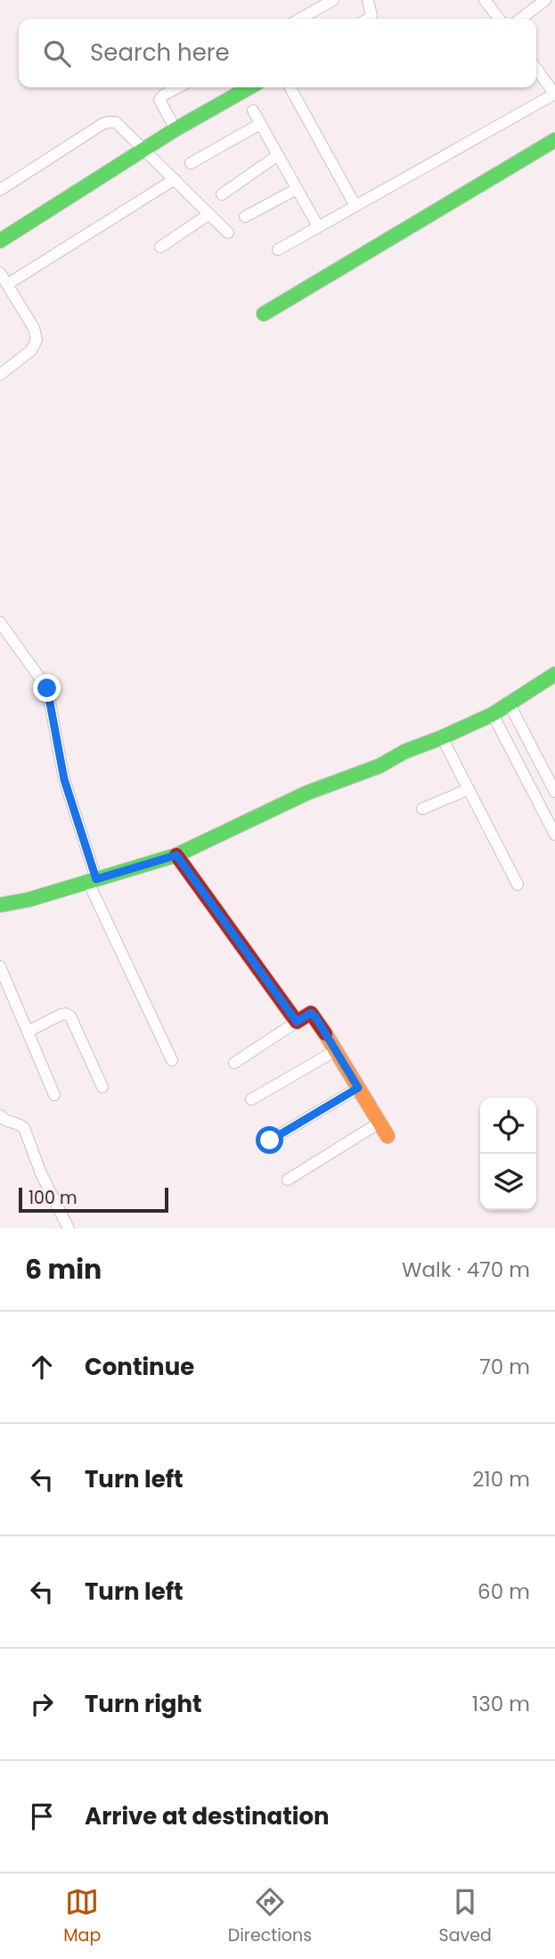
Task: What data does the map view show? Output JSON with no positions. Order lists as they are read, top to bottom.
{
  "scale_bar": "100 m",
  "page": {
    "search": "Search here",
    "scale": "100 m",
    "heading": ["6 min", "Walk · 470 m"],
    "list": [
      ["Continue", "70 m"],
      ["Turn left", "210 m"],
      ["Turn left", "60 m"],
      ["Turn right", "130 m"],
      "Arrive at destination"
    ],
    "nav": ["Map", "Directions", "Saved"]
  }
}
